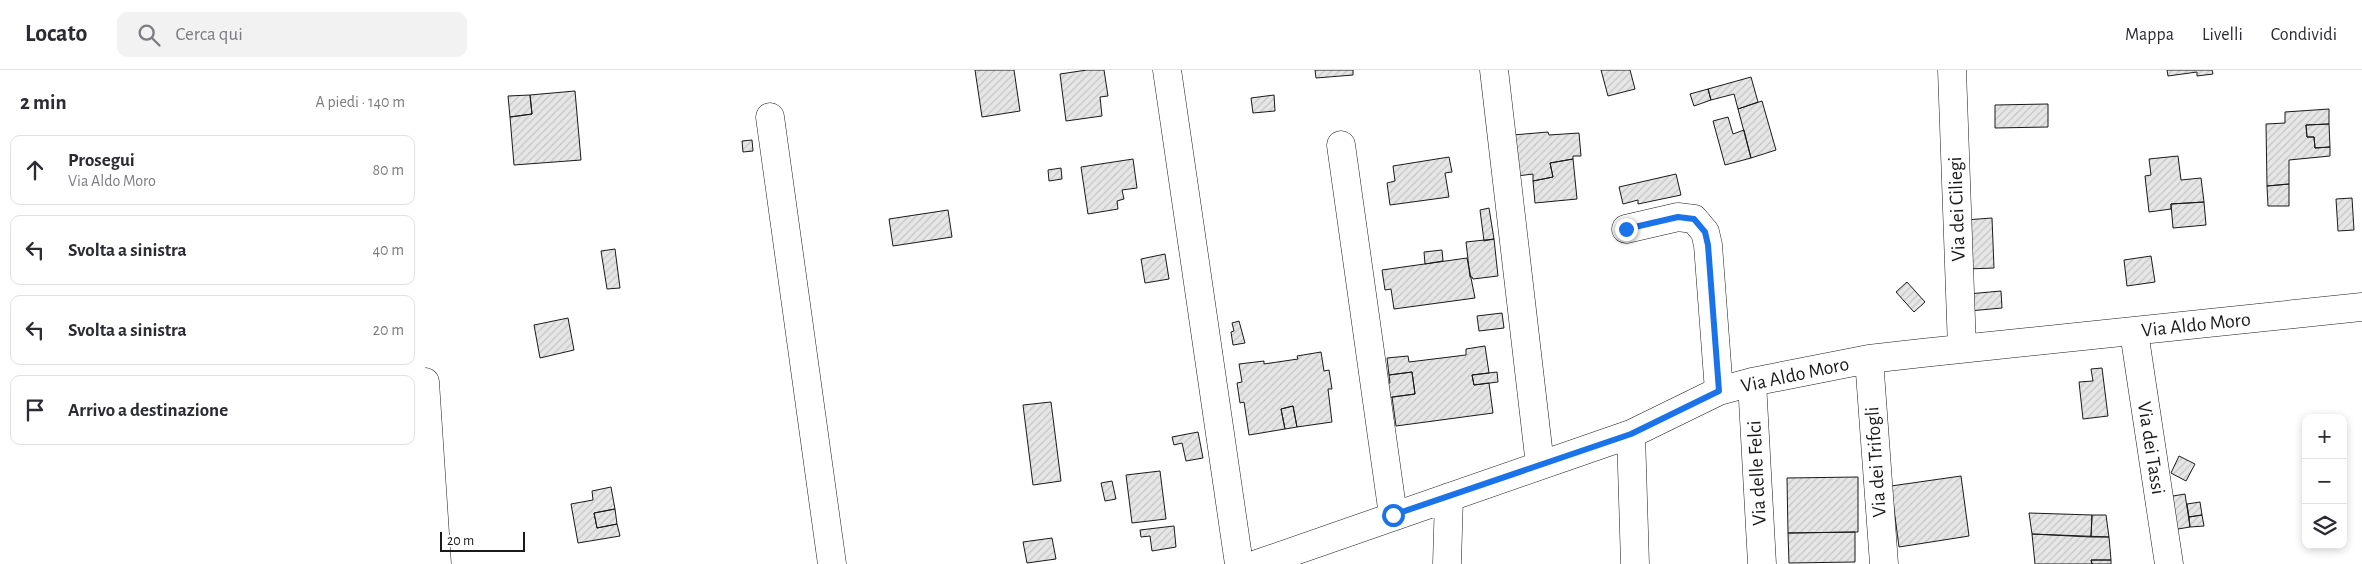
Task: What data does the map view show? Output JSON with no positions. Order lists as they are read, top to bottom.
{
  "streets": {
    "street": [
      "Via dei Ciliegi",
      "Via Aldo Moro",
      "Via dei Tassi",
      "Via dei Trifogli",
      "Via delle Felci"
    ]
  },
  "crossings": [
    ["Via dei Ciliegi", "Via Aldo Moro"],
    ["Via Aldo Moro", "Via dei Tassi"],
    ["Via Aldo Moro", "Via dei Trifogli"],
    ["Via Aldo Moro", "Via delle Felci"]
  ],
  "scale_bar": "20 m",
  "page": {
    "header": "Locato",
    "search": "Cerca qui",
    "nav": ["Mappa", "Livelli", "Condividi"],
    "heading": ["2 min", "A piedi · 140 m"],
    "list": [
      ["Prosegui", "Via Aldo Moro", "80 m"],
      ["Svolta a sinistra", "40 m"],
      ["Svolta a sinistra", "20 m"],
      "Arrivo a destinazione"
    ],
    "map_buttons": ["+", "−"],
    "scale": "20 m"
  }
}
